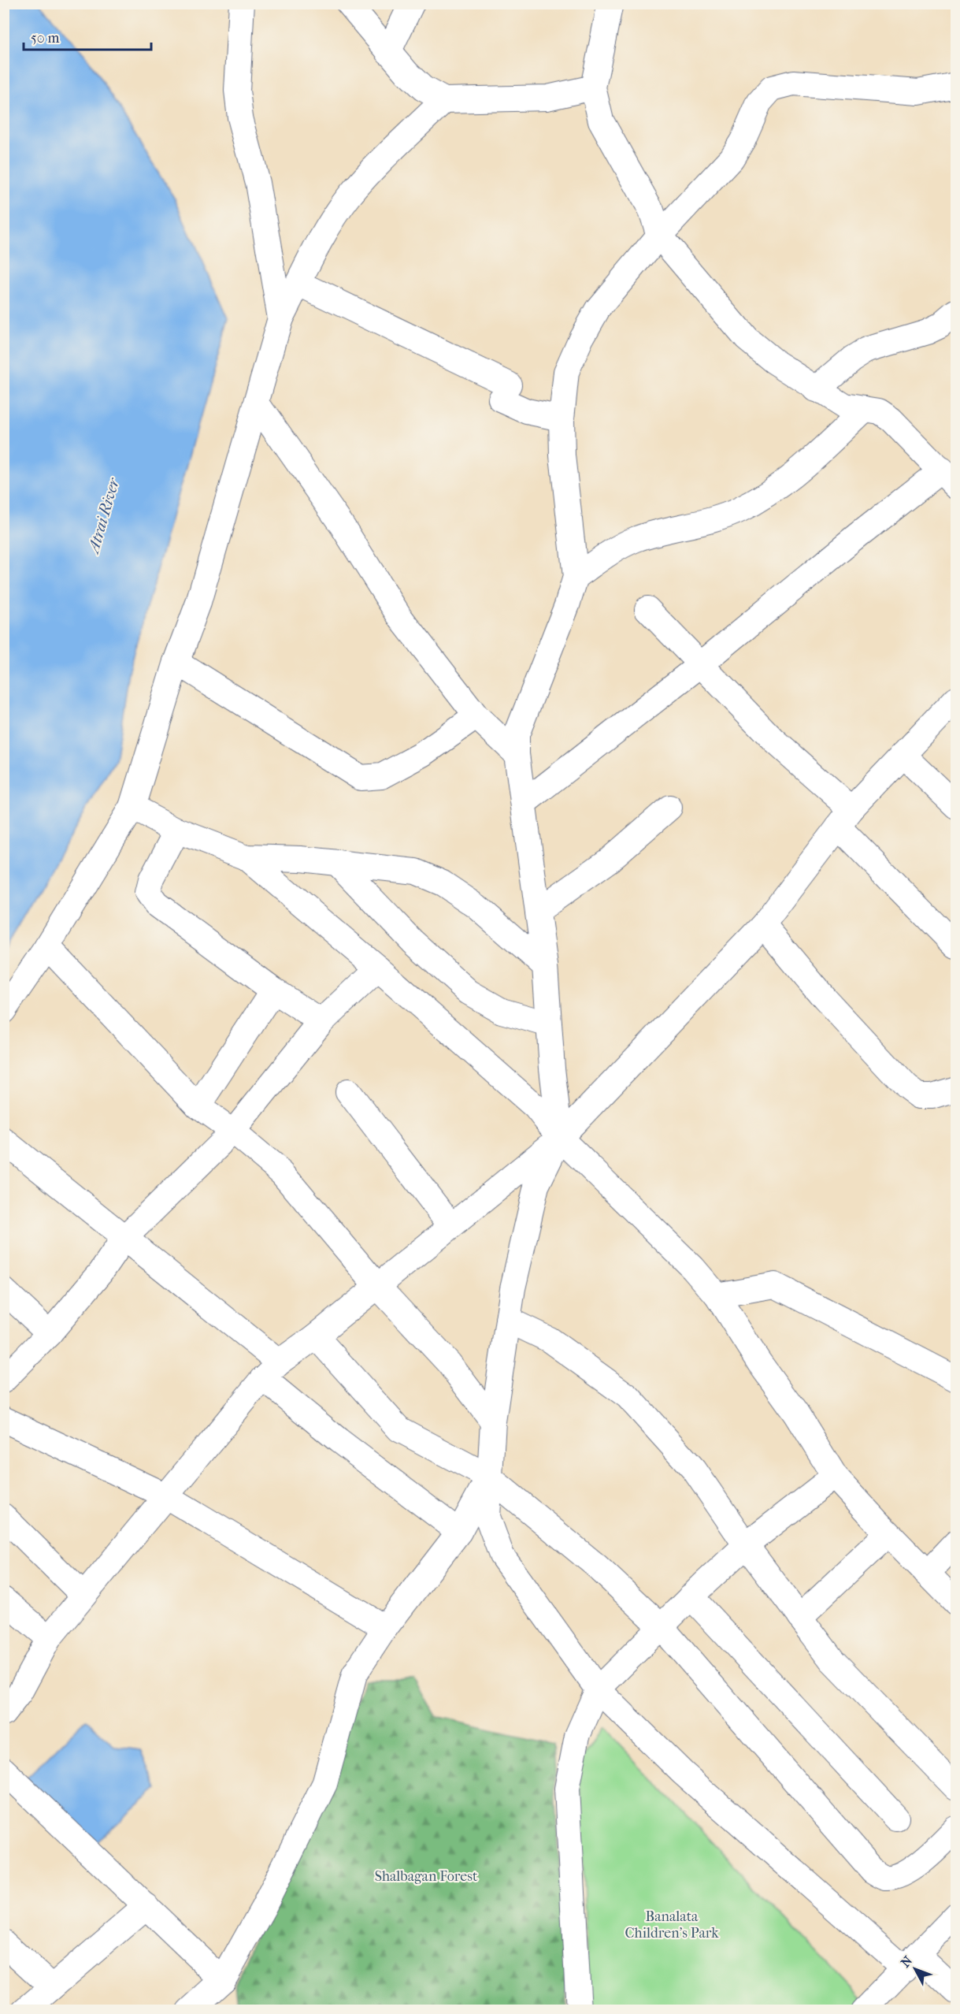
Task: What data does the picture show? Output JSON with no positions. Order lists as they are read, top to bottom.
{
  "water": ["Atrai River"],
  "parks": ["Shalbagan Forest", "Banalata Children's Park"],
  "scale_bar": "50 m",
  "north": "top left"
}
